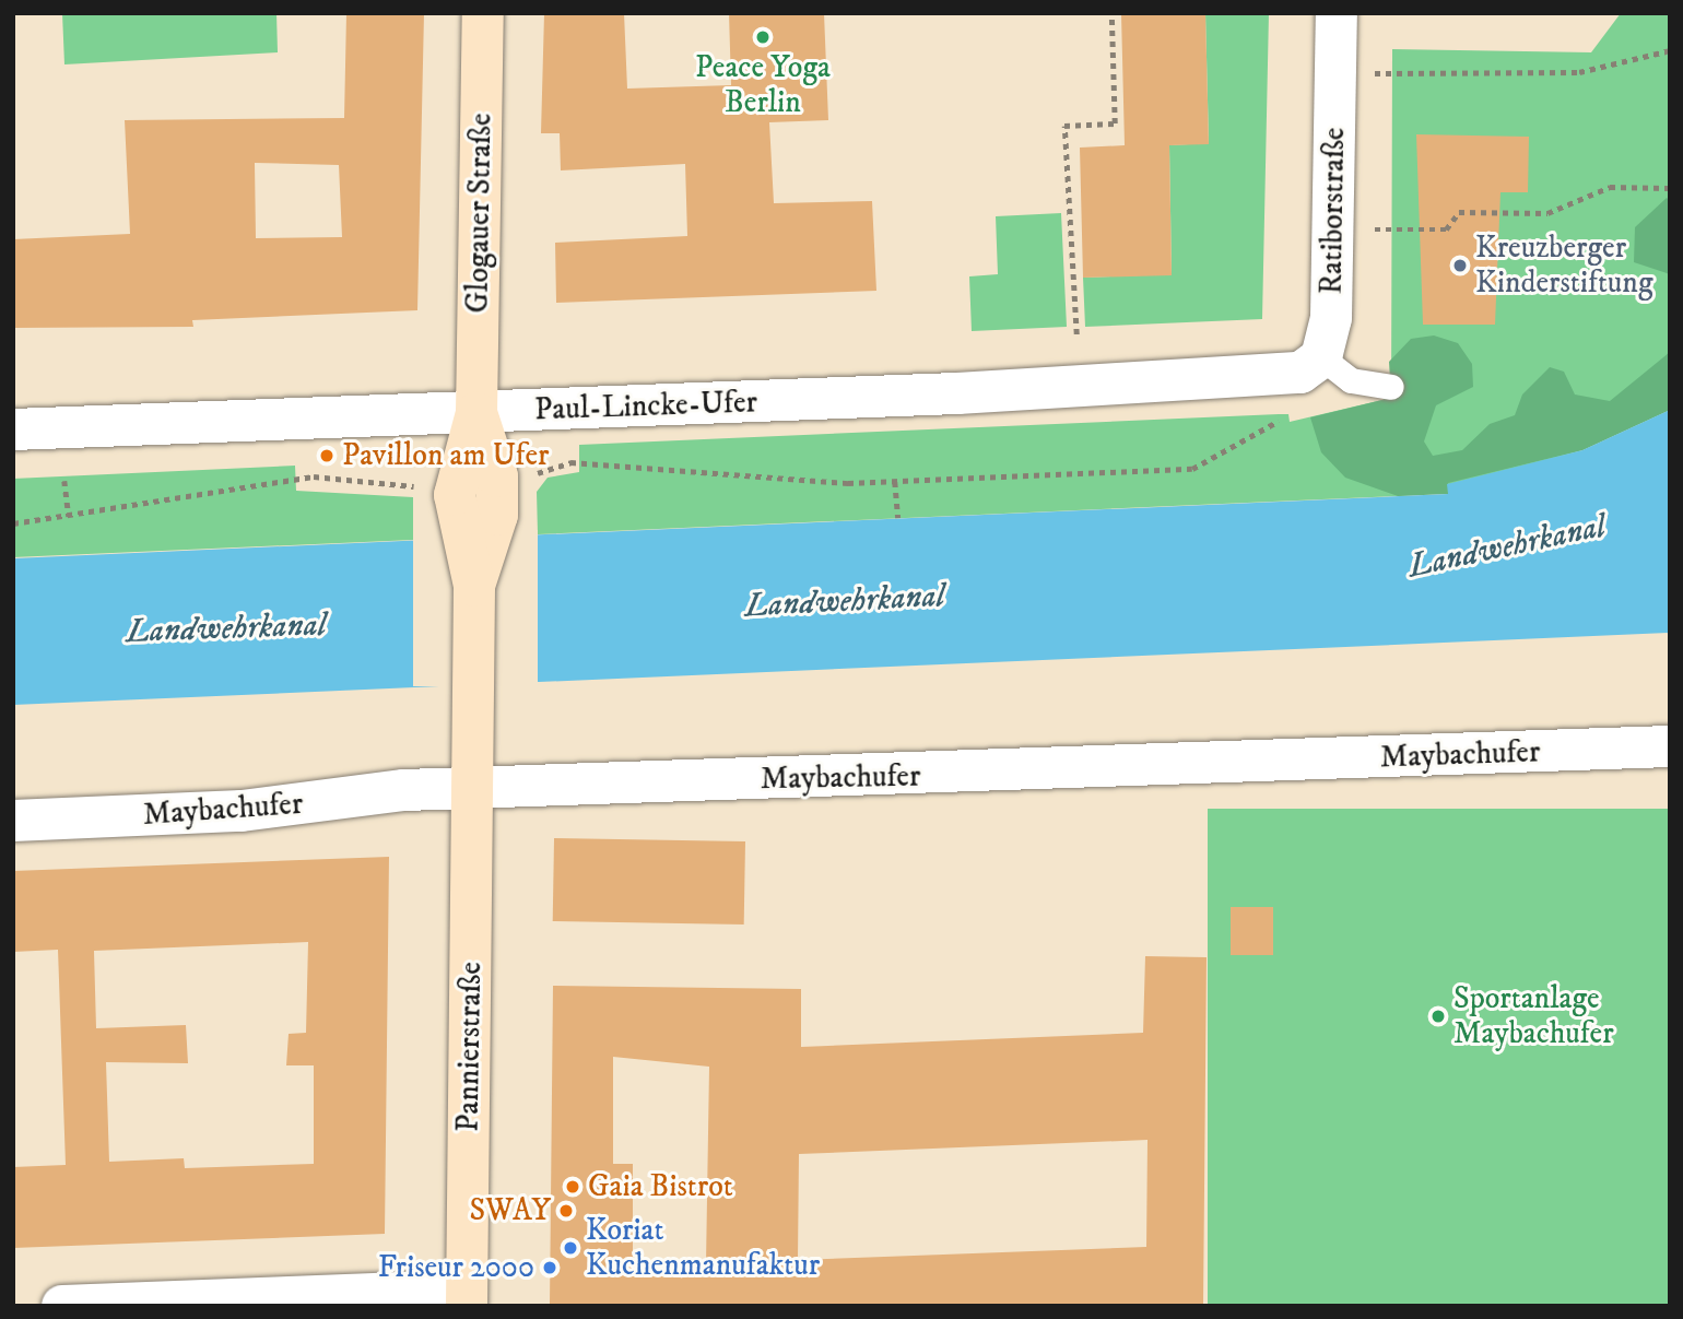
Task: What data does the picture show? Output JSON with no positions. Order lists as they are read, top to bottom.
{
  "streets": {
    "street": [
      "Ratiborstraße",
      "Glogauer Straße",
      "Paul-Lincke-Ufer",
      "Maybachufer",
      "Pannierstraße"
    ]
  },
  "crossings": [
    ["Ratiborstraße", "Paul-Lincke-Ufer"],
    ["Glogauer Straße", "Paul-Lincke-Ufer"],
    ["Glogauer Straße", "Pannierstraße"],
    ["Maybachufer", "Pannierstraße"]
  ],
  "water": ["Landwehrkanal"],
  "places": [
    "Peace Yoga Berlin",
    "Kreuzberger Kinderstiftung",
    "Pavillon am Ufer",
    "Sportanlage Maybachufer",
    "Gaia Bistrot",
    "SWAY",
    "Koriat Kuchenmanufaktur",
    "Friseur 2000"
  ]
}
